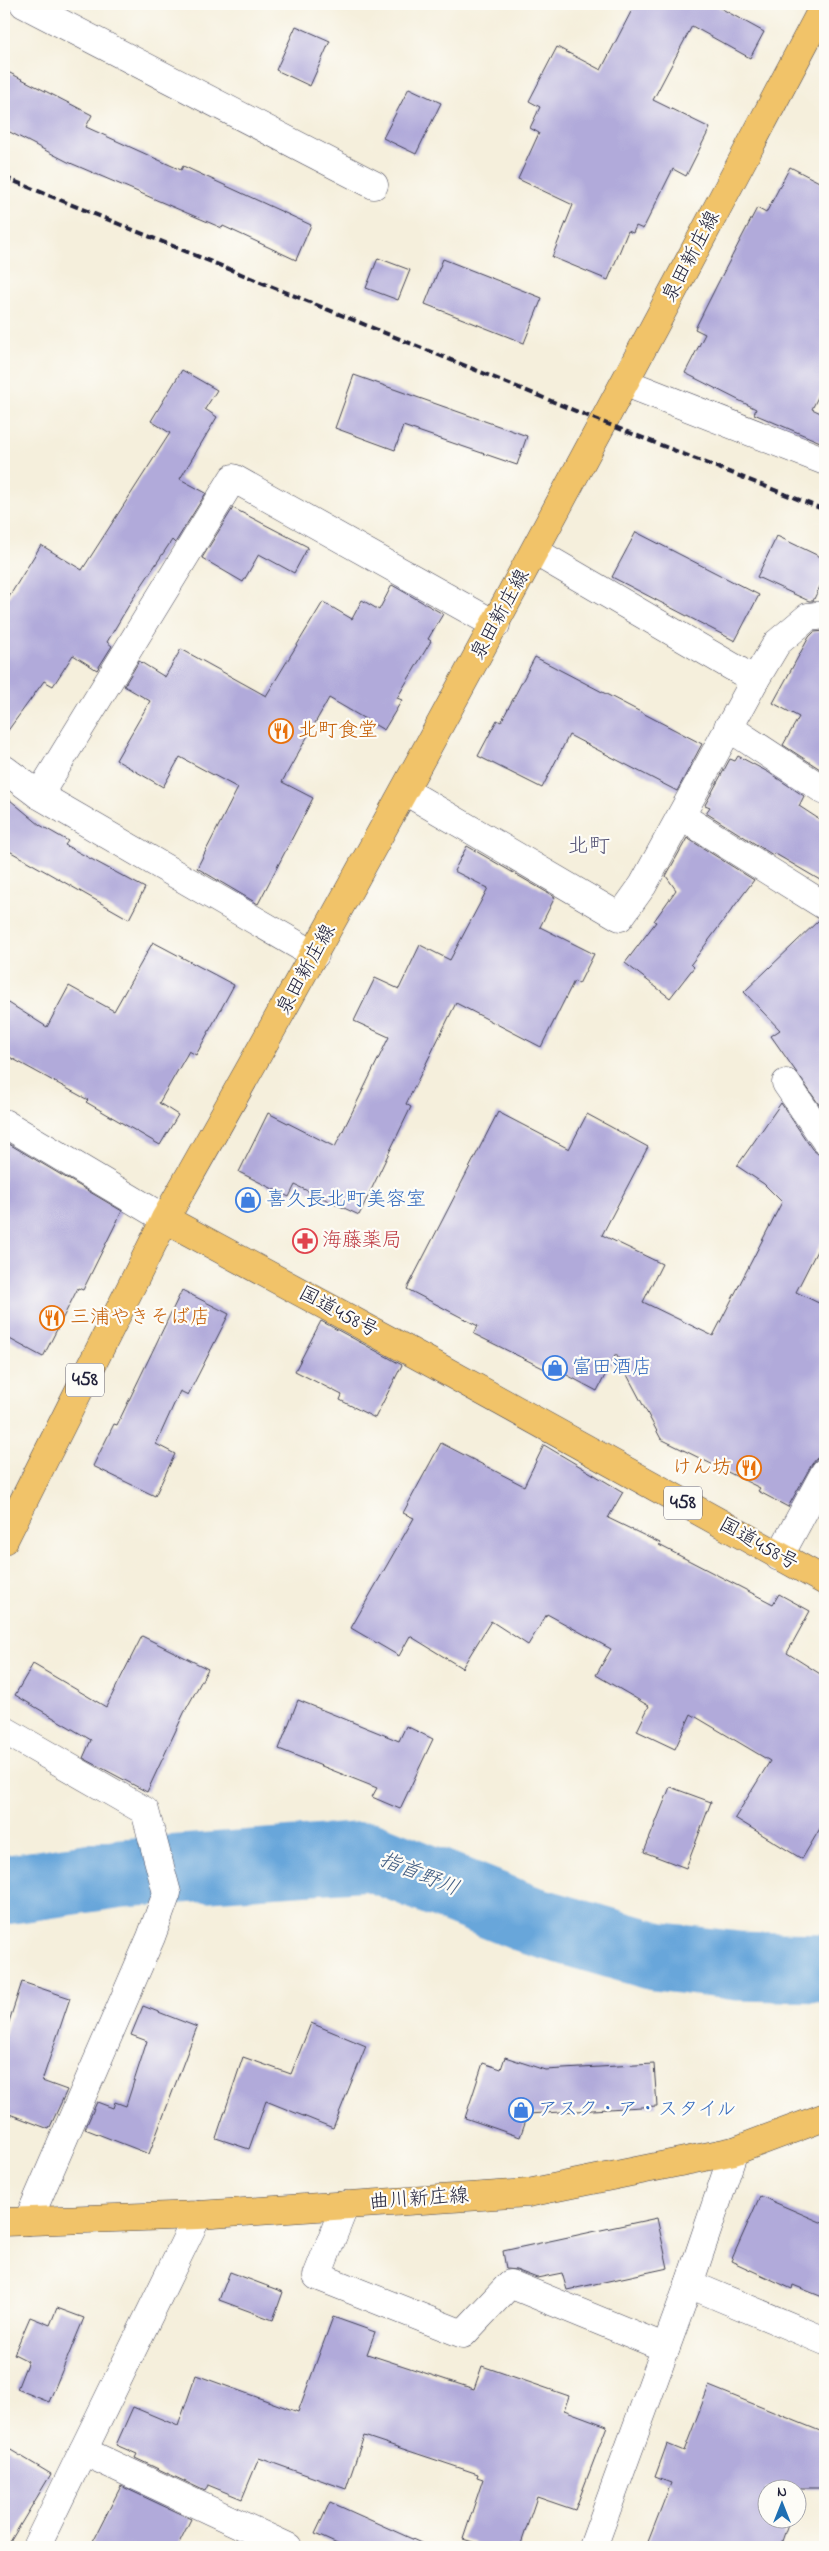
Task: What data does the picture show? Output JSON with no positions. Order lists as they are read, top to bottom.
{
  "streets": {
    "main road": [
      "泉田新庄線",
      "国道458号",
      "458",
      "曲川新庄線"
    ]
  },
  "crossings": [
    ["泉田新庄線", "国道458号"],
    ["泉田新庄線", "458"],
    ["国道458号", "458"]
  ],
  "districts": ["北町"],
  "water": ["指首野川"],
  "places": {
    "restaurant": ["北町食堂", "三浦やきそば店", "けん坊"],
    "shop": ["喜久長北町美容室", "富田酒店", "アスク・ア・スタイル"],
    "pharmacy": ["海藤薬局"]
  },
  "north": "top"
}
